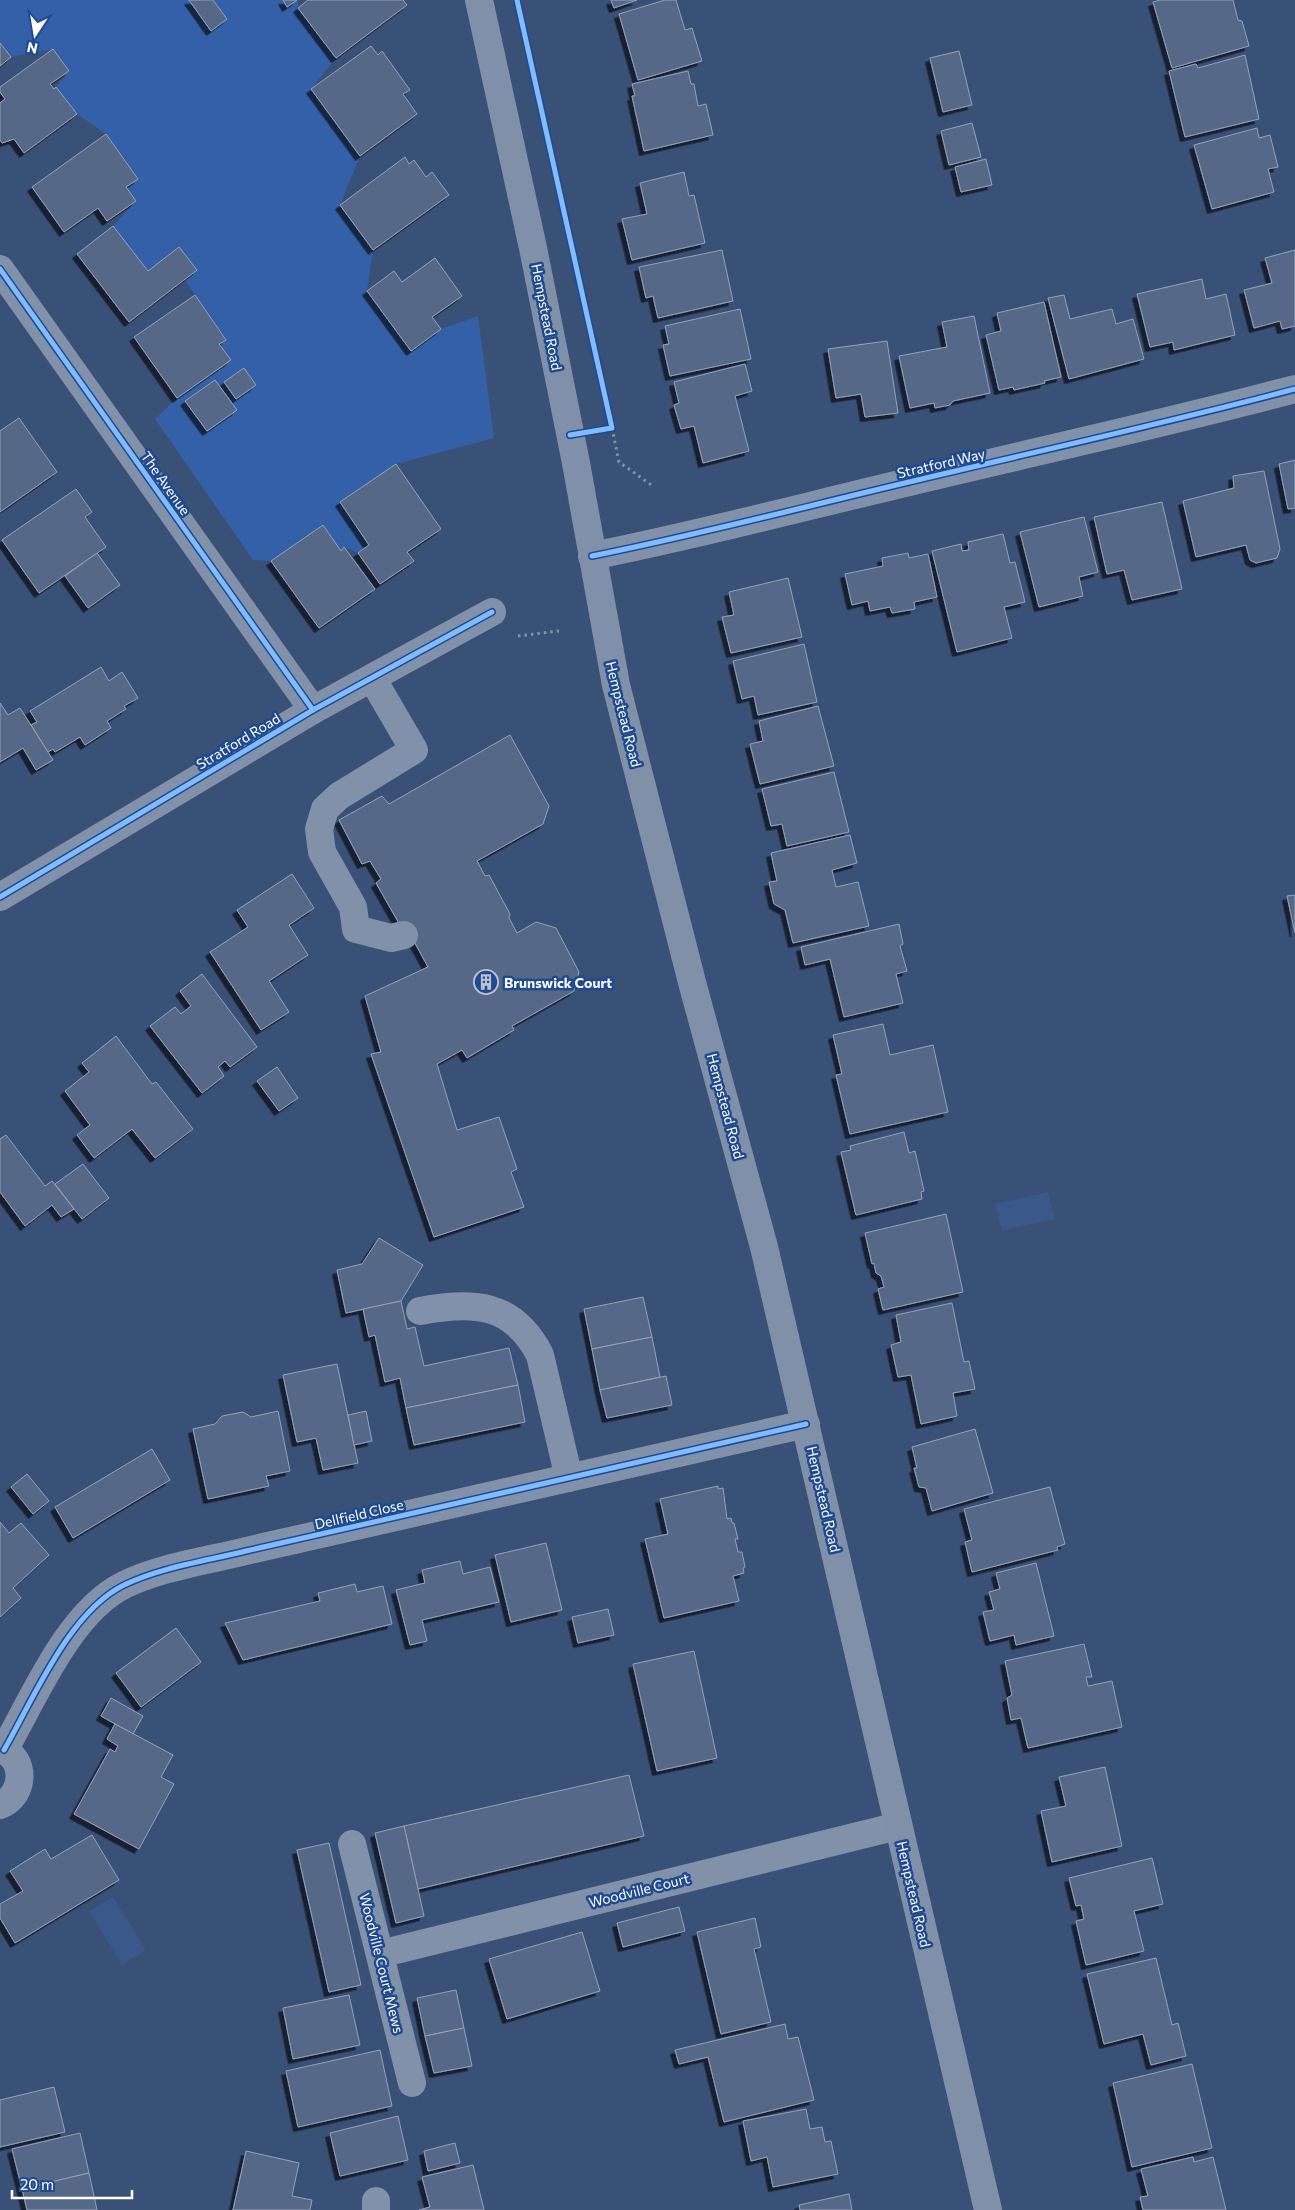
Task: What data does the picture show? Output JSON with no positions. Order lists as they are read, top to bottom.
{
  "streets": {
    "main road": ["Hempstead Road"],
    "street": [
      "Stratford Way",
      "The Avenue",
      "Stratford Road",
      "Dellfield Close",
      "Woodville Court",
      "Woodville Court Mews"
    ]
  },
  "crossings": [
    ["Hempstead Road", "Stratford Way"],
    ["Hempstead Road", "Dellfield Close"],
    ["Hempstead Road", "Woodville Court"],
    ["The Avenue", "Stratford Road"],
    ["Woodville Court", "Woodville Court Mews"]
  ],
  "places": {
    "building": ["Brunswick Court"]
  },
  "scale_bar": "20 m",
  "north": "bottom"
}
